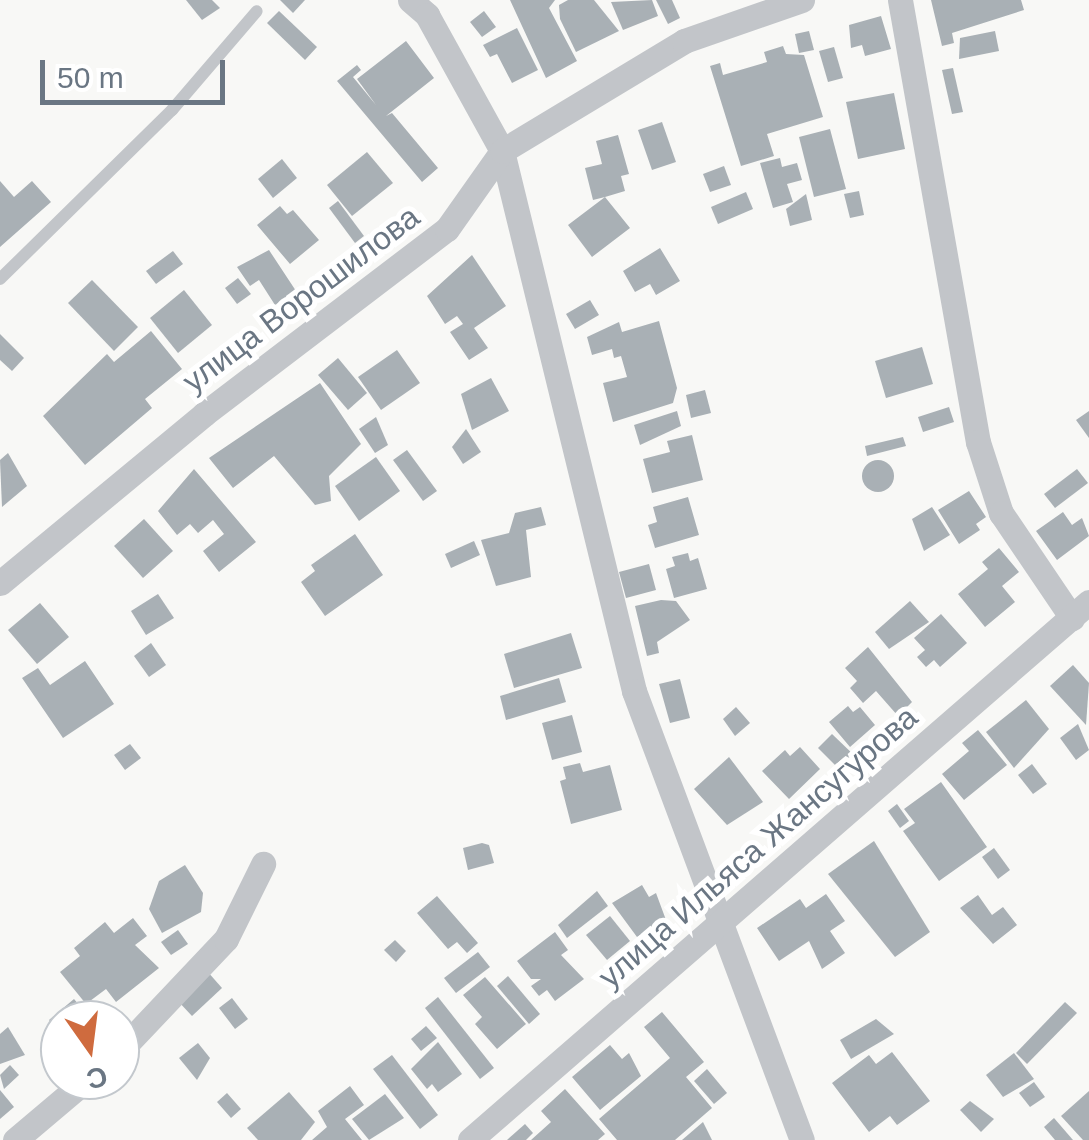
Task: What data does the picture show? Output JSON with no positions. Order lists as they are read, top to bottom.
{
  "streets": {
    "street": ["улица Ворошилова", "улица Ильяса Жансугурова"]
  },
  "scale_bar": "50 m",
  "north": "bottom"
}
